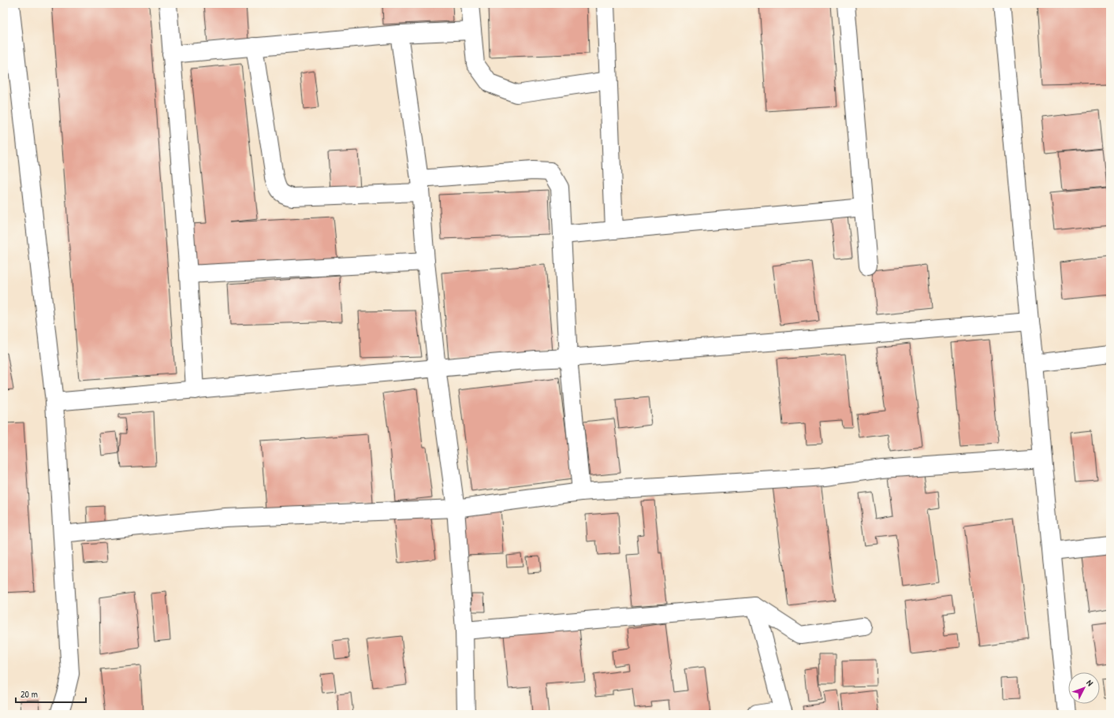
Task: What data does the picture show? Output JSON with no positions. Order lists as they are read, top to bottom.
{
  "scale_bar": "20 m",
  "north": "top right"
}
